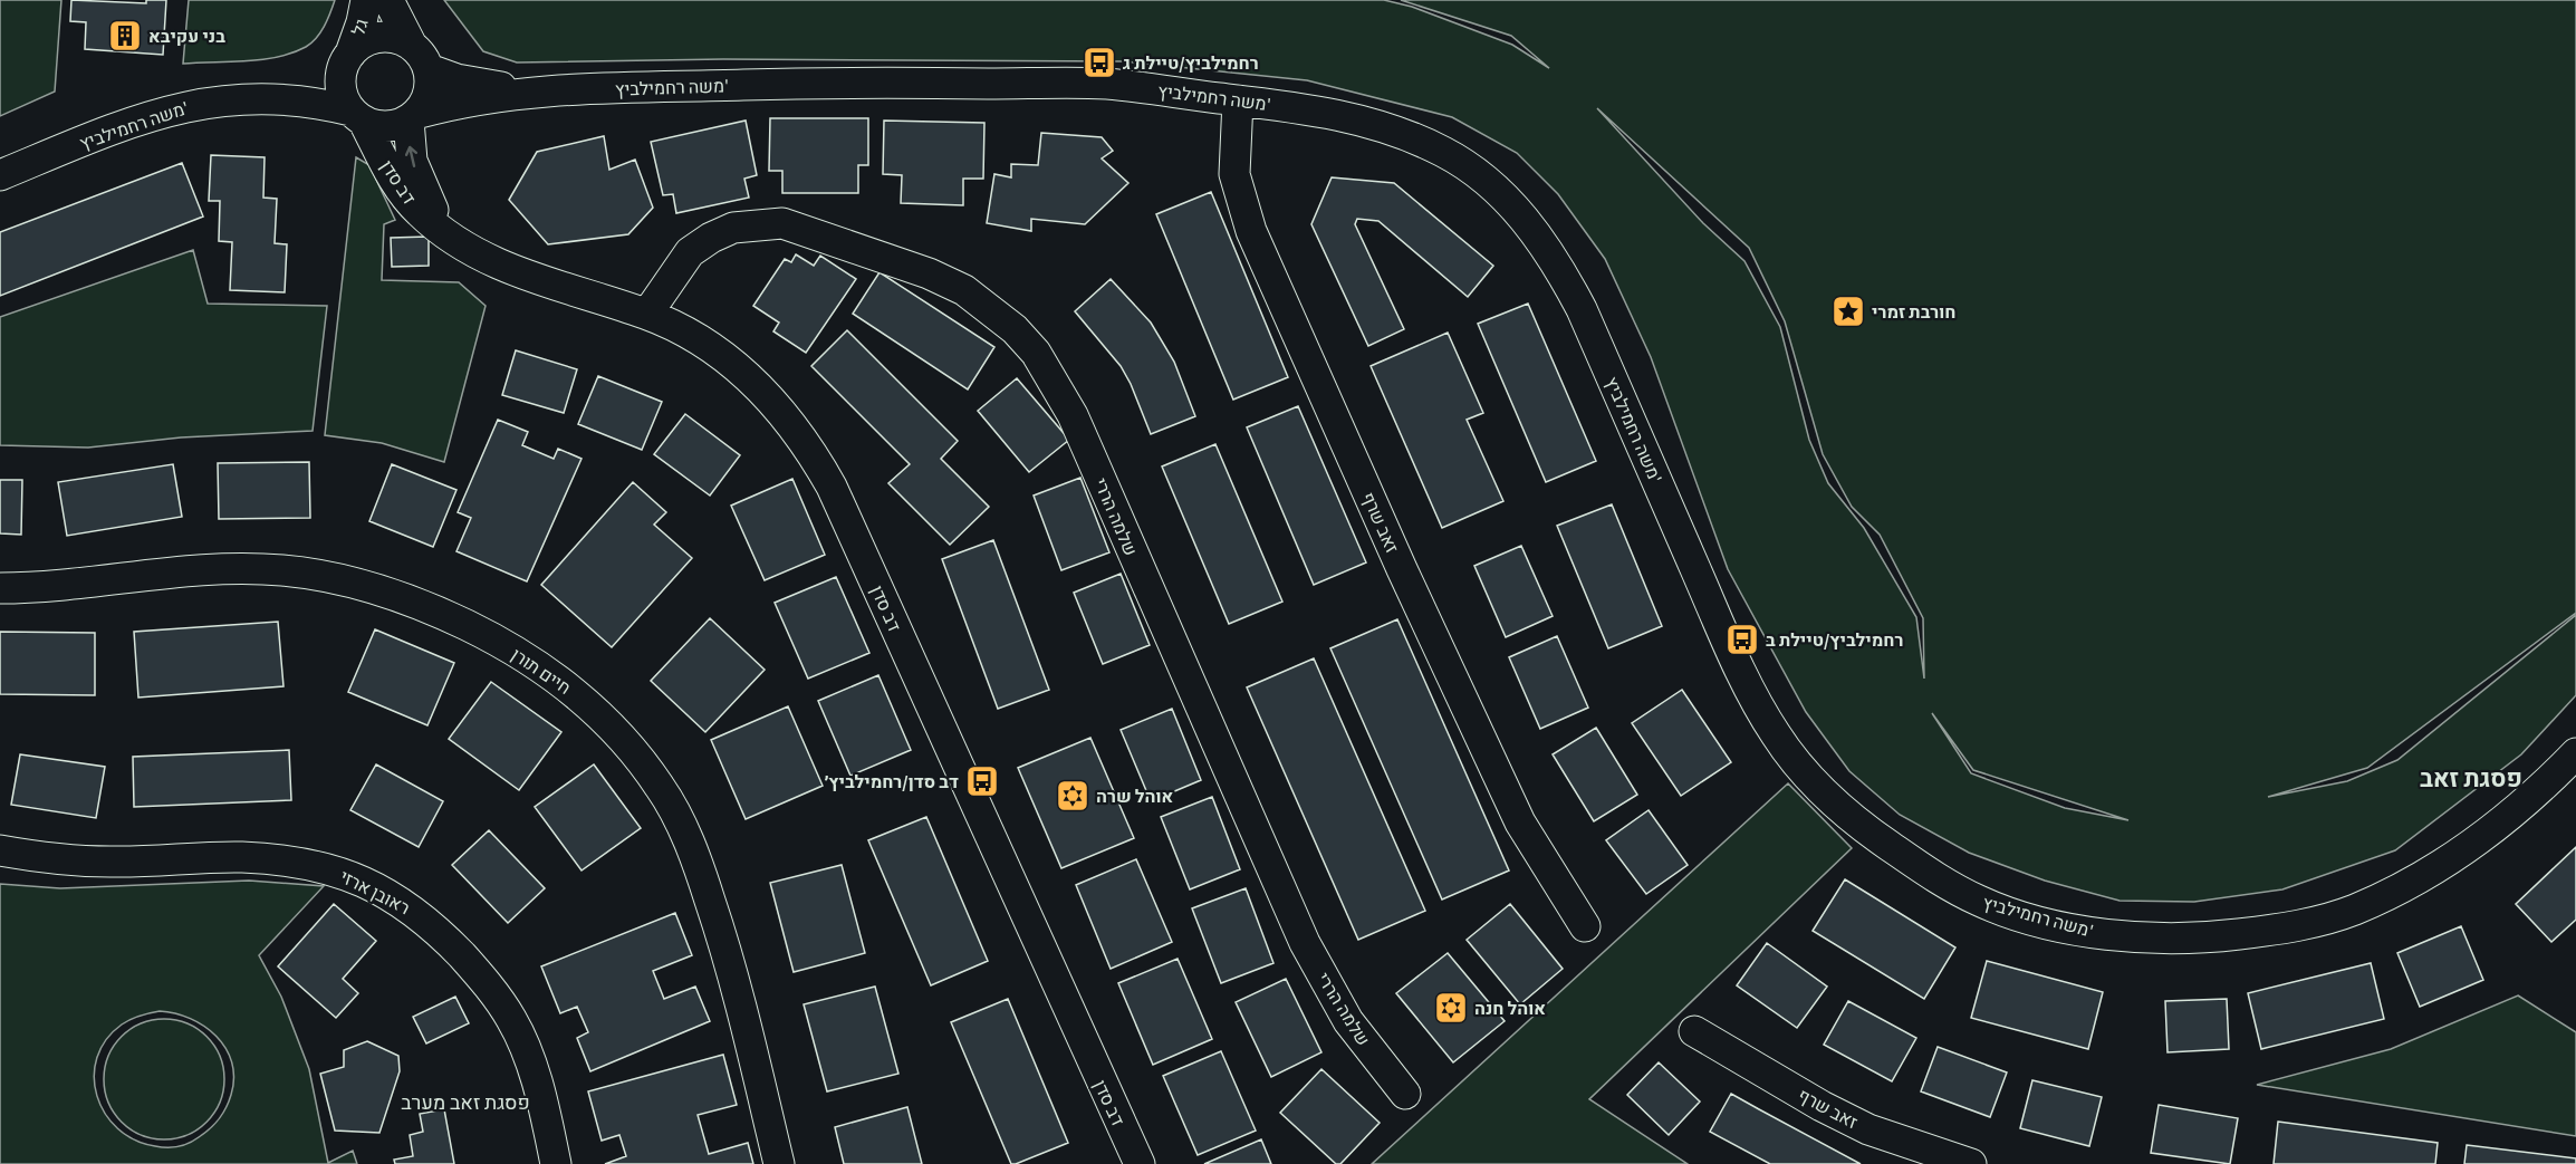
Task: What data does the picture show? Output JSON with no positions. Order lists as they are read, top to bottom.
{
  "streets": {
    "street": [
      "גל",
      "משה רחמילביץ'",
      "דב סדן",
      "שלמה הררי",
      "זאב שרף",
      "חיים תורן",
      "ראובן ארזי"
    ]
  },
  "crossings": [
    ["גל", "משה רחמילביץ'"],
    ["גל", "דב סדן"],
    ["משה רחמילביץ'", "דב סדן"],
    ["משה רחמילביץ'", "זאב שרף"],
    ["דב סדן", "שלמה הררי"]
  ],
  "districts": ["פסגת זאב", "פסגת זאב מערב"],
  "places": {
    "building": ["בני עקיבא"],
    "bus stop": ["רחמילביץ/טיילת ג", "רחמילביץ/טיילת ב", "דב סדן/רחמילביץ׳"],
    "place": ["חורבת זמרי"],
    "synagogue": ["אוהל שרה", "אוהל חנה"]
  }
}
